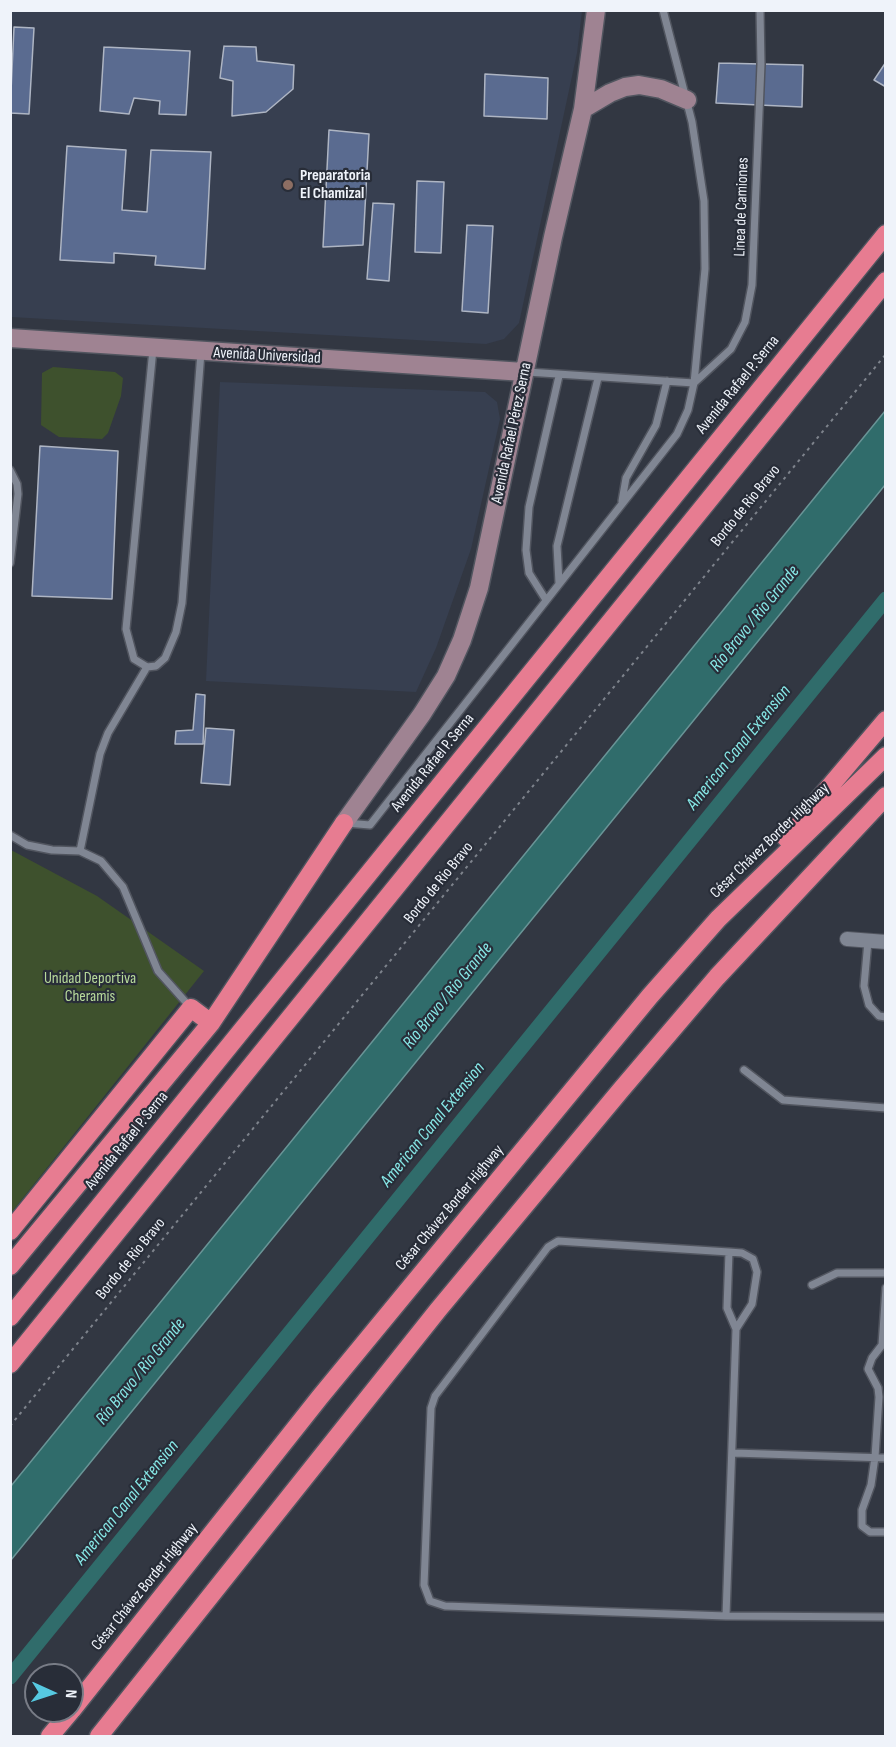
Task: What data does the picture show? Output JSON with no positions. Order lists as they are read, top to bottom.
{
  "streets": {
    "highway": ["Avenida Rafael P. Serna", "César Chávez Border Highway"],
    "main road": ["Avenida Universidad", "Avenida Rafael Pérez Serna"],
    "lane": ["Linea de Camiones"],
    "path": ["Bordo de Rio Bravo"]
  },
  "crossings": [
    ["Avenida Universidad", "Avenida Rafael Pérez Serna"]
  ],
  "water": ["Río Bravo / Rio Grande", "American Canal Extension"],
  "parks": ["Unidad Deportiva Cheramis"],
  "places": ["Preparatoria El Chamizal"],
  "north": "right"
}
